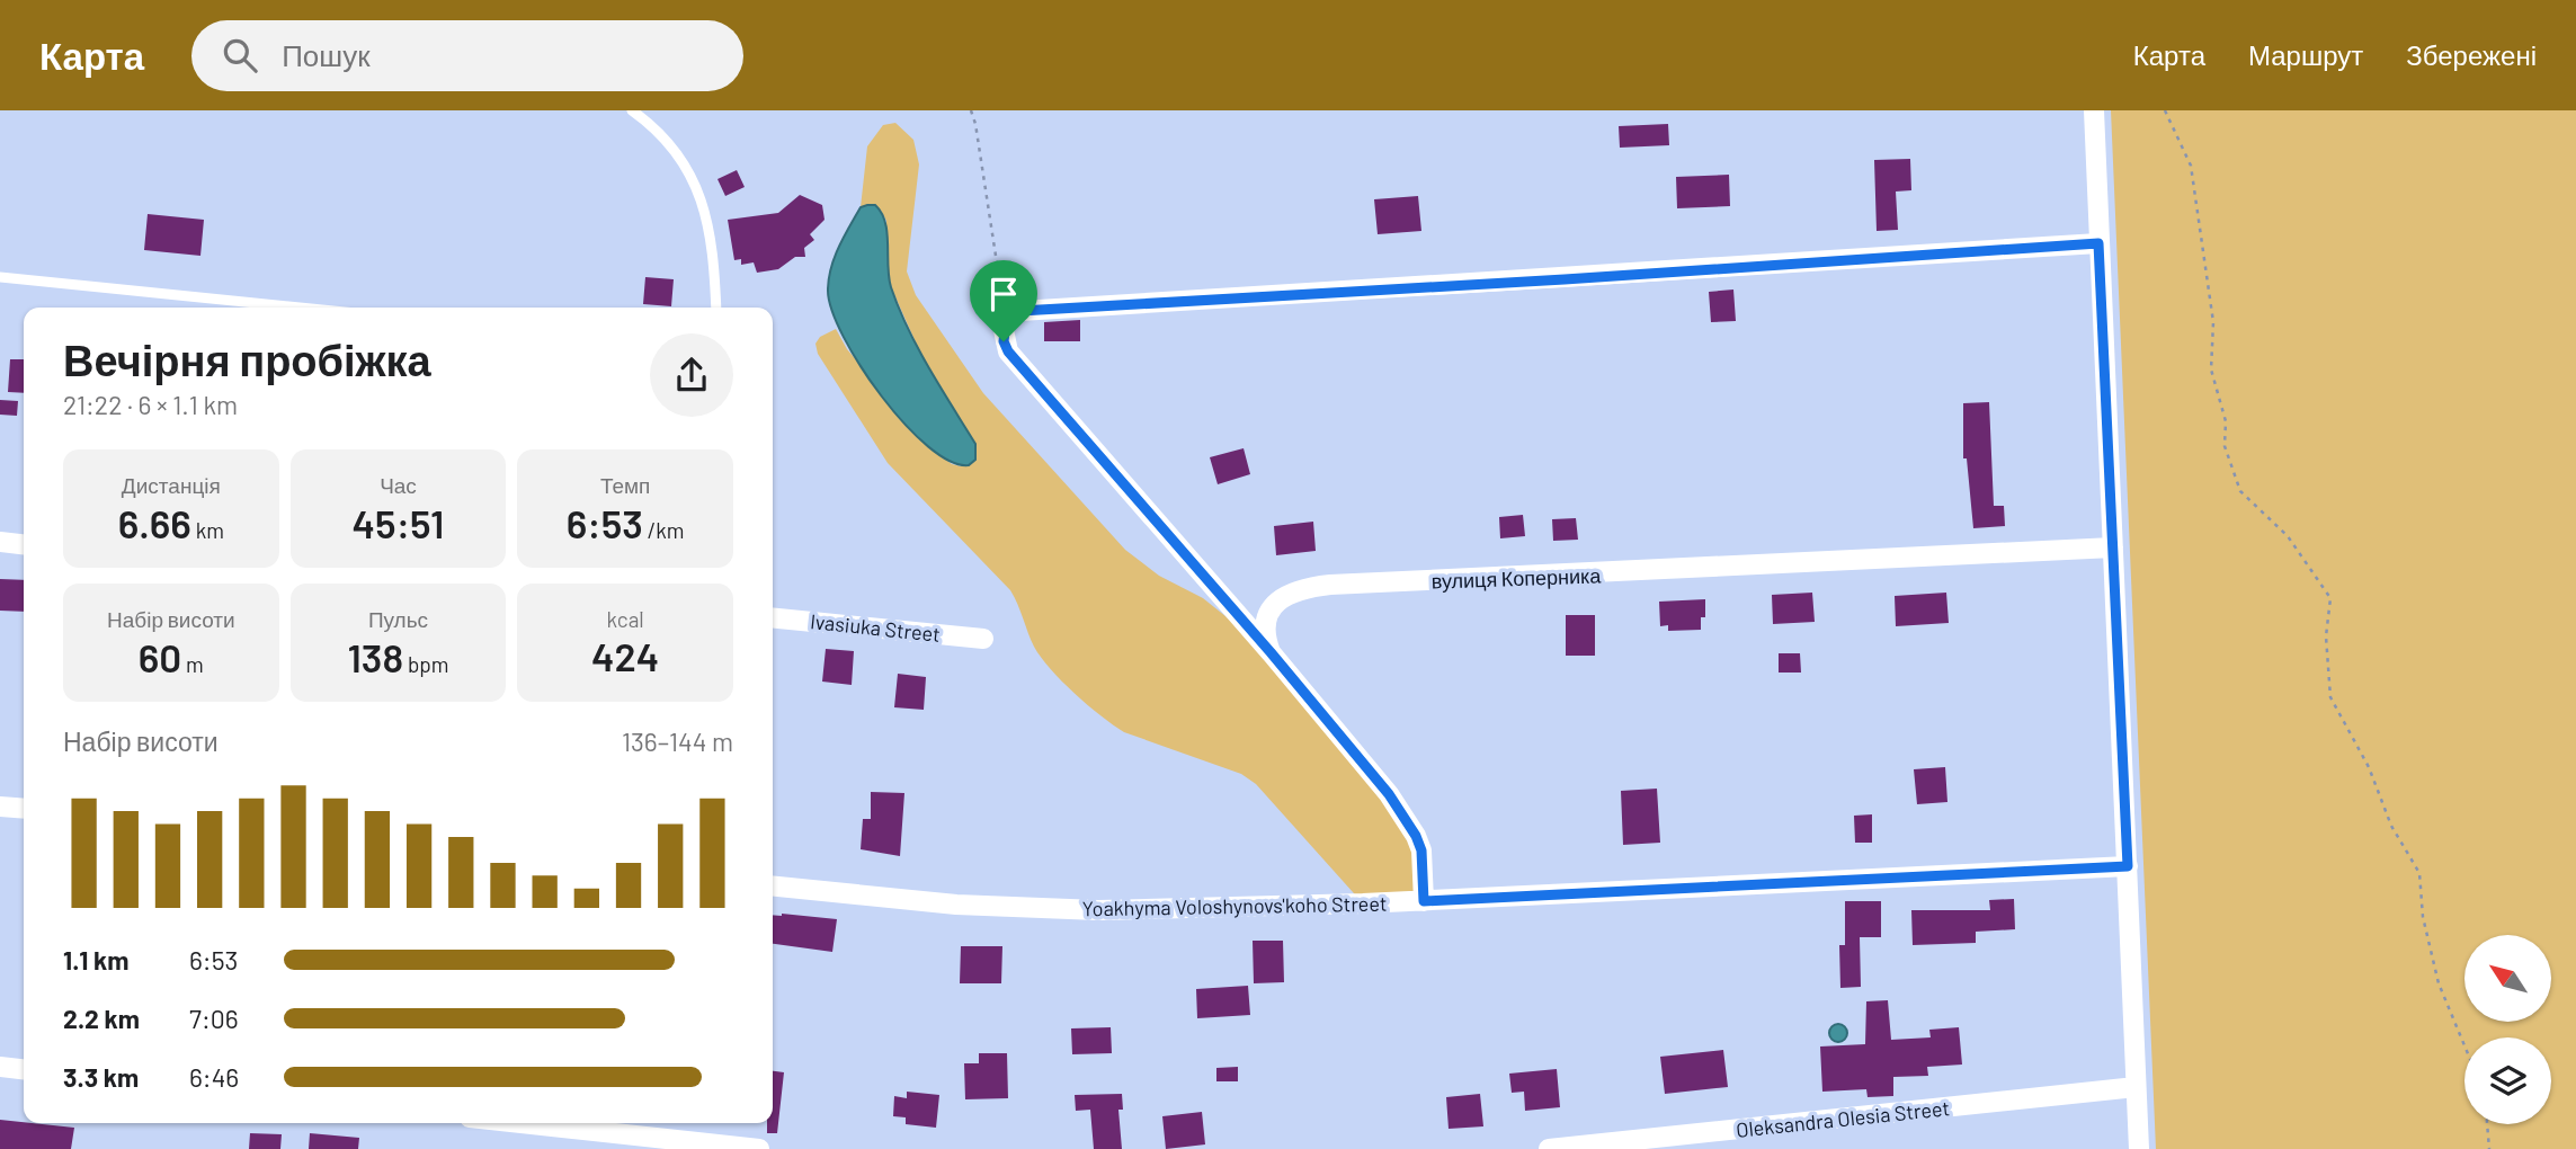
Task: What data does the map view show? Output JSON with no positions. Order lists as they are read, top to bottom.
{
  "streets": {
    "street": [
      "вулиця Коперника",
      "Ivasiuka Street",
      "Yoakhyma Voloshynovs'koho Street",
      "Oleksandra Olesia Street"
    ]
  },
  "north": "top left",
  "page": {
    "header": "Карта",
    "search": "Пошук",
    "nav": ["Карта", "Маршрут", "Збережені"],
    "heading": ["Вечірня пробіжка", "21:22 · 6 × 1.1 km"],
    "stats": [
      ["Дистанція", "6.66 km"],
      ["Час", "45:51"],
      ["Темп", "6:53 /km"],
      ["Набір висоти", "60 m"],
      ["Пульс", "138 bpm"],
      ["kcal", "424"]
    ],
    "chart": ["Набір висоти", "136–144 m"],
    "list": [
      {
        "name": "1.1 km",
        "note": "6:53"
      },
      {
        "name": "2.2 km",
        "note": "7:06"
      },
      {
        "name": "3.3 km",
        "note": "6:46"
      }
    ]
  }
}
